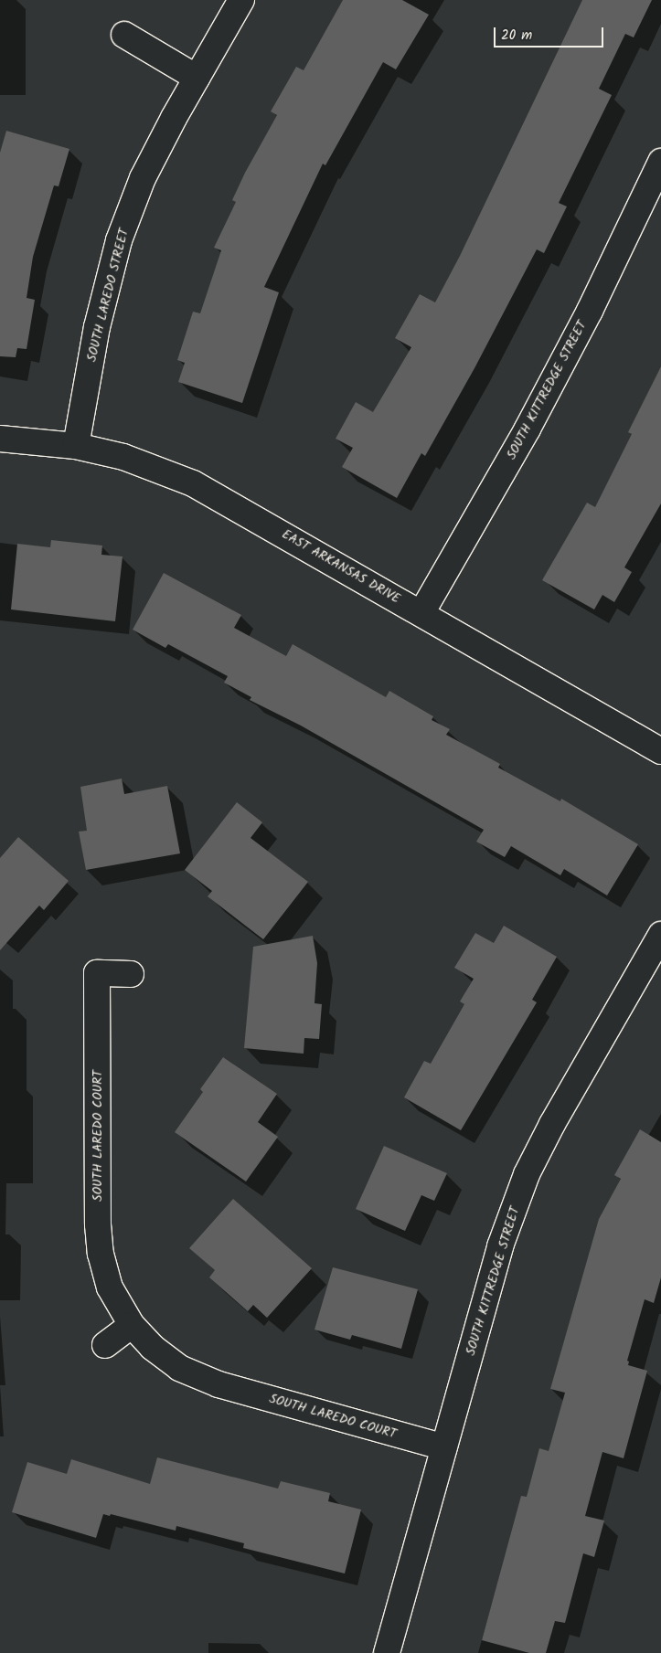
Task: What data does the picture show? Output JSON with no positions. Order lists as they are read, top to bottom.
{
  "streets": {
    "street": [
      "SOUTH LAREDO STREET",
      "SOUTH KITTREDGE STREET",
      "EAST ARKANSAS DRIVE",
      "SOUTH LAREDO COURT"
    ]
  },
  "crossings": [
    ["SOUTH LAREDO STREET", "EAST ARKANSAS DRIVE"],
    ["SOUTH KITTREDGE STREET", "EAST ARKANSAS DRIVE"],
    ["SOUTH KITTREDGE STREET", "SOUTH LAREDO COURT"]
  ],
  "scale_bar": "20 m"
}
